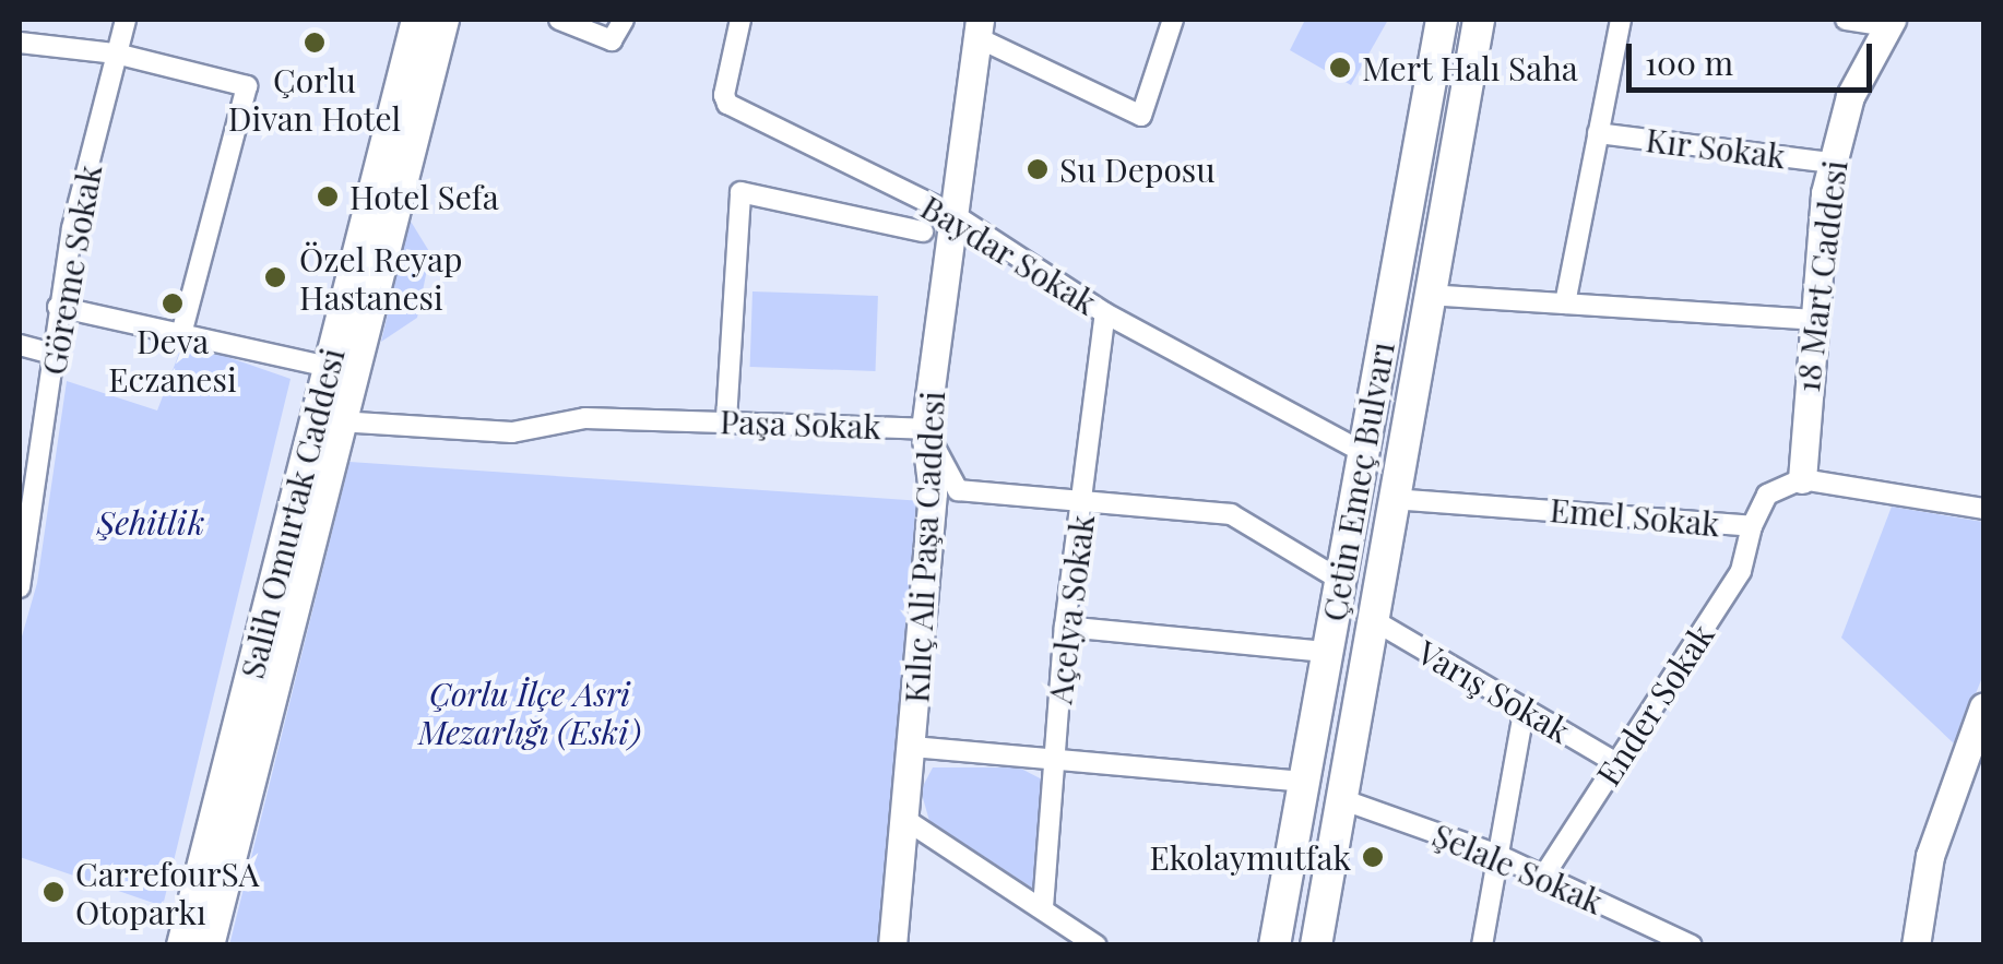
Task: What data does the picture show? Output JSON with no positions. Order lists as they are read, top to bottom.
{
  "streets": {
    "main road": ["Çetin Emeç Bulvarı", "Salih Omurtak Caddesi"],
    "street": [
      "Kır Sokak",
      "Baydar Sokak",
      "Göreme Sokak",
      "18 Mart Caddesi",
      "Paşa Sokak",
      "Emel Sokak",
      "Kılıç Ali Paşa Caddesi",
      "Açelya Sokak",
      "Varış Sokak",
      "Ender Sokak",
      "Şelale Sokak"
    ]
  },
  "crossings": [
    ["Kır Sokak", "18 Mart Caddesi"],
    ["Baydar Sokak", "Çetin Emeç Bulvarı"],
    ["Baydar Sokak", "Kılıç Ali Paşa Caddesi"],
    ["Baydar Sokak", "Açelya Sokak"],
    ["18 Mart Caddesi", "Emel Sokak"],
    ["Paşa Sokak", "Çetin Emeç Bulvarı"],
    ["Paşa Sokak", "Salih Omurtak Caddesi"],
    ["Paşa Sokak", "Kılıç Ali Paşa Caddesi"],
    ["Paşa Sokak", "Açelya Sokak"],
    ["Çetin Emeç Bulvarı", "Emel Sokak"],
    ["Çetin Emeç Bulvarı", "Varış Sokak"],
    ["Çetin Emeç Bulvarı", "Şelale Sokak"],
    ["Emel Sokak", "Ender Sokak"],
    ["Varış Sokak", "Ender Sokak"],
    ["Ender Sokak", "Şelale Sokak"]
  ],
  "parks": ["Şehitlik", "Çorlu İlçe Asri Mezarlığı (Eski)"],
  "places": [
    "Çorlu Divan Hotel",
    "Mert Halı Saha",
    "Su Deposu",
    "Hotel Sefa",
    "Özel Reyap Hastanesi",
    "Deva Eczanesi",
    "Ekolaymutfak",
    "CarrefourSA Otoparkı"
  ],
  "scale_bar": "100 m"
}
